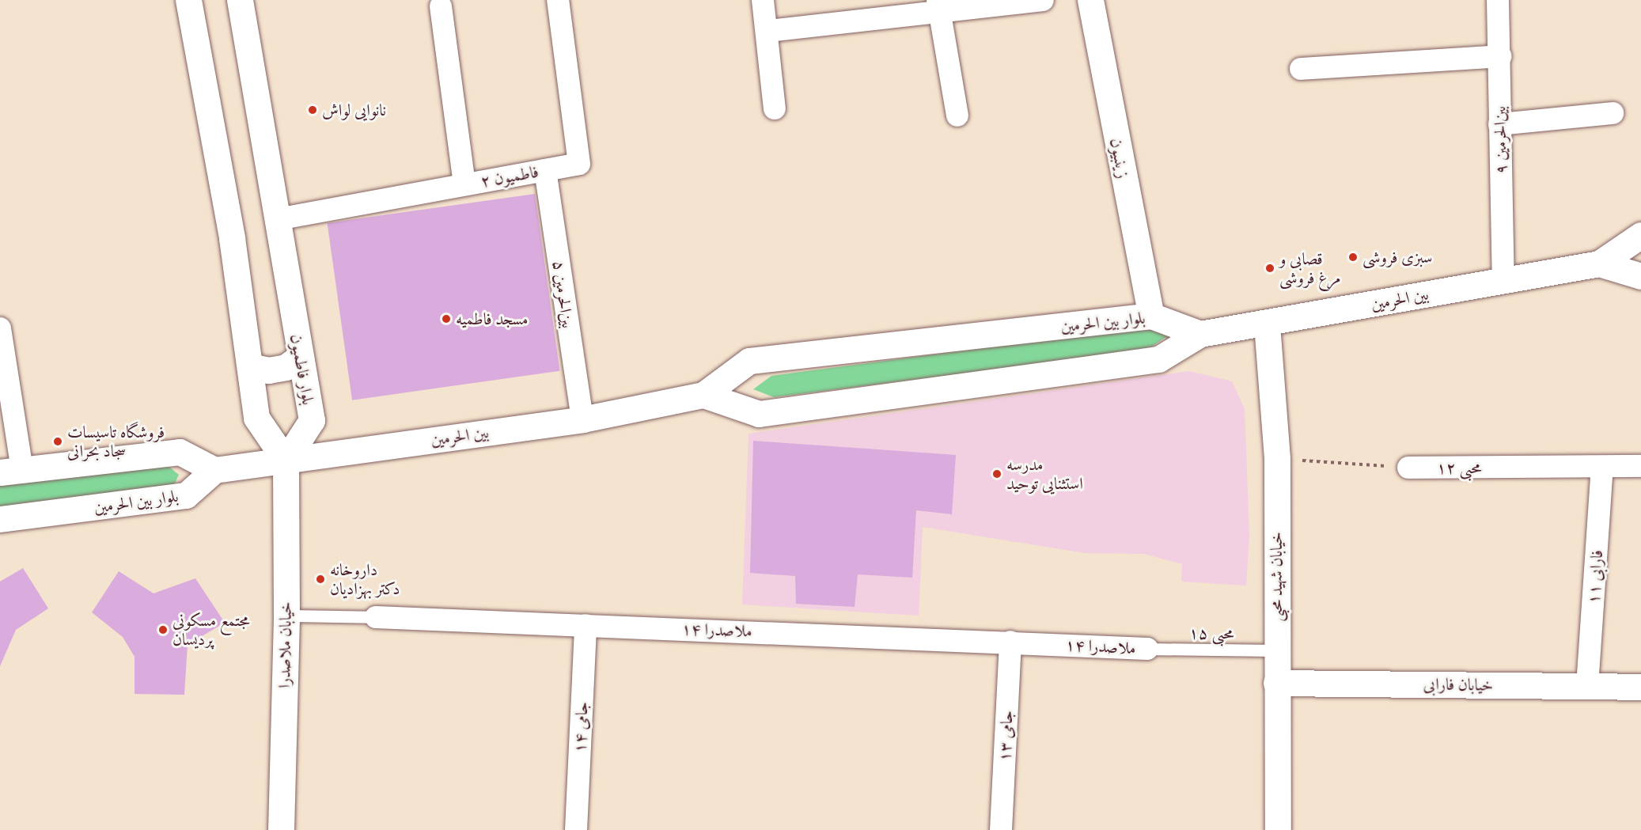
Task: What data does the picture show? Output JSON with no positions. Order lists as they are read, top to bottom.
{
  "streets": {
    "main road": [
      "زینبیون",
      "بین الحرمین",
      "بلوار بین الحرمین",
      "بلوار فاطمیون",
      "خیابان شهید محبی",
      "خیابان ملاصدرا",
      "خیابان فارابی"
    ],
    "street": [
      "بین‌الحرمین ۹",
      "فاطمیون ۲",
      "بین‌الحرمین ۵",
      "محبی ۱۲",
      "فارابی ۱۱",
      "ملاصدرا ۱۴",
      "جامی ۱۴",
      "جامی ۱۳"
    ],
    "lane": ["محبی ۱۵"]
  },
  "crossings": [
    ["بین‌الحرمین ۹", "بین الحرمین"],
    ["زینبیون", "بلوار بین الحرمین"],
    ["فاطمیون ۲", "بین‌الحرمین ۵"],
    ["فاطمیون ۲", "بلوار فاطمیون"],
    ["بین‌الحرمین ۵", "بین الحرمین"],
    ["بین الحرمین", "بلوار بین الحرمین"],
    ["بین الحرمین", "بلوار فاطمیون"],
    ["بین الحرمین", "خیابان شهید محبی"],
    ["بین الحرمین", "خیابان ملاصدرا"],
    ["بلوار فاطمیون", "خیابان ملاصدرا"],
    ["محبی ۱۲", "فارابی ۱۱"],
    ["خیابان شهید محبی", "محبی ۱۵"],
    ["خیابان شهید محبی", "خیابان فارابی"],
    ["فارابی ۱۱", "خیابان فارابی"],
    ["ملاصدرا ۱۴", "محبی ۱۵"],
    ["ملاصدرا ۱۴", "خیابان ملاصدرا"],
    ["ملاصدرا ۱۴", "جامی ۱۴"],
    ["ملاصدرا ۱۴", "جامی ۱۳"]
  ],
  "places": [
    "نانوایی لواش",
    "سبزی فروشی",
    "قصابی و مرغ فروشی",
    "مسجد فاطمیه",
    "فروشگاه تاسیسات سجاد بحرانی",
    "مدرسه استثنایی توحید",
    "داروخانه دکتر بهزادیان",
    "مجتمع مسکونی پردیسان"
  ]
}
